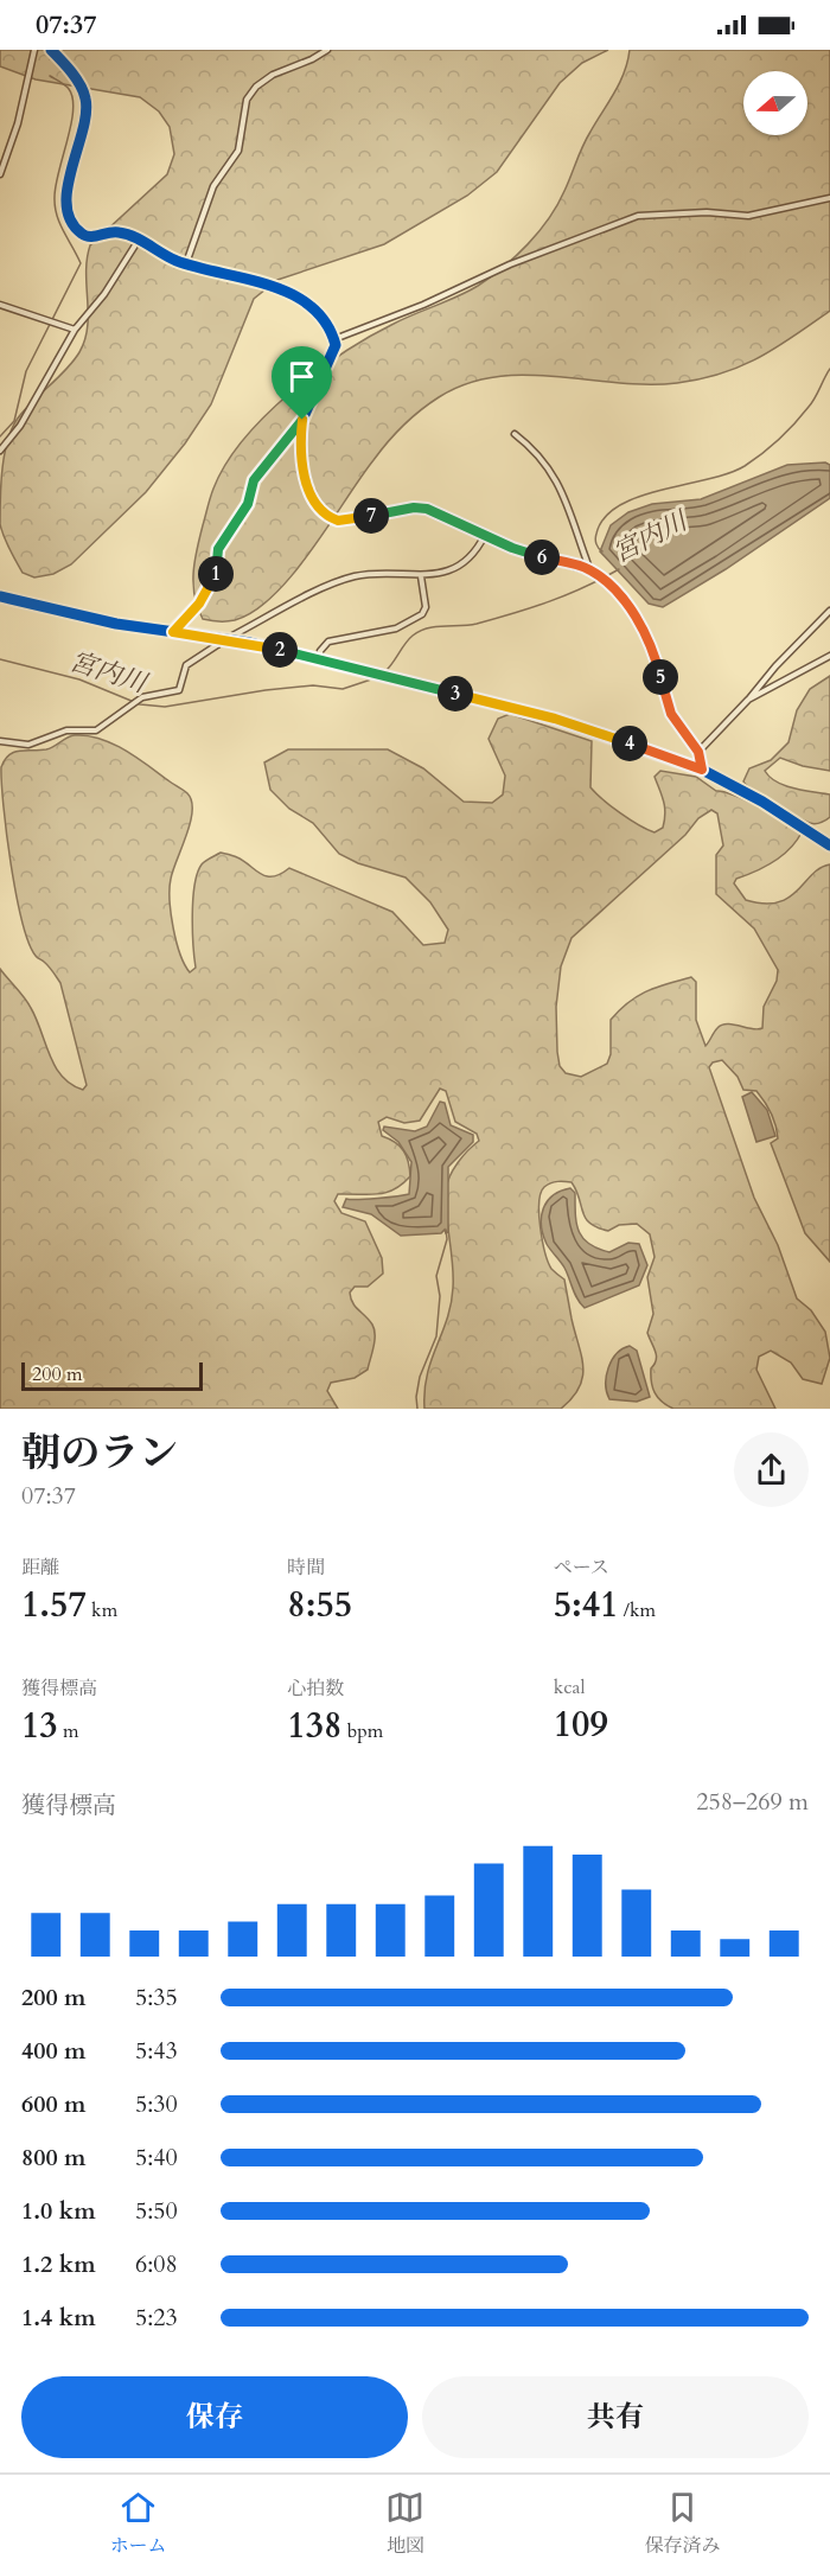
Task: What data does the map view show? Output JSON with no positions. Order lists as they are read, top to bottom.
{
  "water": ["宮内川"],
  "scale_bar": "200 m",
  "north": "left",
  "page": {
    "status": "07:37",
    "pins": [
      "7",
      "6",
      "1",
      "2",
      "5",
      "3",
      "4"
    ],
    "scale": "200 m",
    "heading": ["朝のラン", "07:37"],
    "stats": [
      ["距離", "1.57 km"],
      ["時間", "8:55"],
      ["ペース", "5:41 /km"],
      ["獲得標高", "13 m"],
      ["心拍数", "138 bpm"],
      ["kcal", "109"]
    ],
    "chart": ["獲得標高", "258–269 m"],
    "list": [
      {
        "name": "200 m",
        "note": "5:35"
      },
      {
        "name": "400 m",
        "note": "5:43"
      },
      {
        "name": "600 m",
        "note": "5:30"
      },
      {
        "name": "800 m",
        "note": "5:40"
      },
      {
        "name": "1.0 km",
        "note": "5:50"
      },
      {
        "name": "1.2 km",
        "note": "6:08"
      },
      {
        "name": "1.4 km",
        "note": "5:23"
      }
    ],
    "buttons": ["保存", "共有"],
    "tabs": ["ホーム", "地図", "保存済み"]
  }
}
